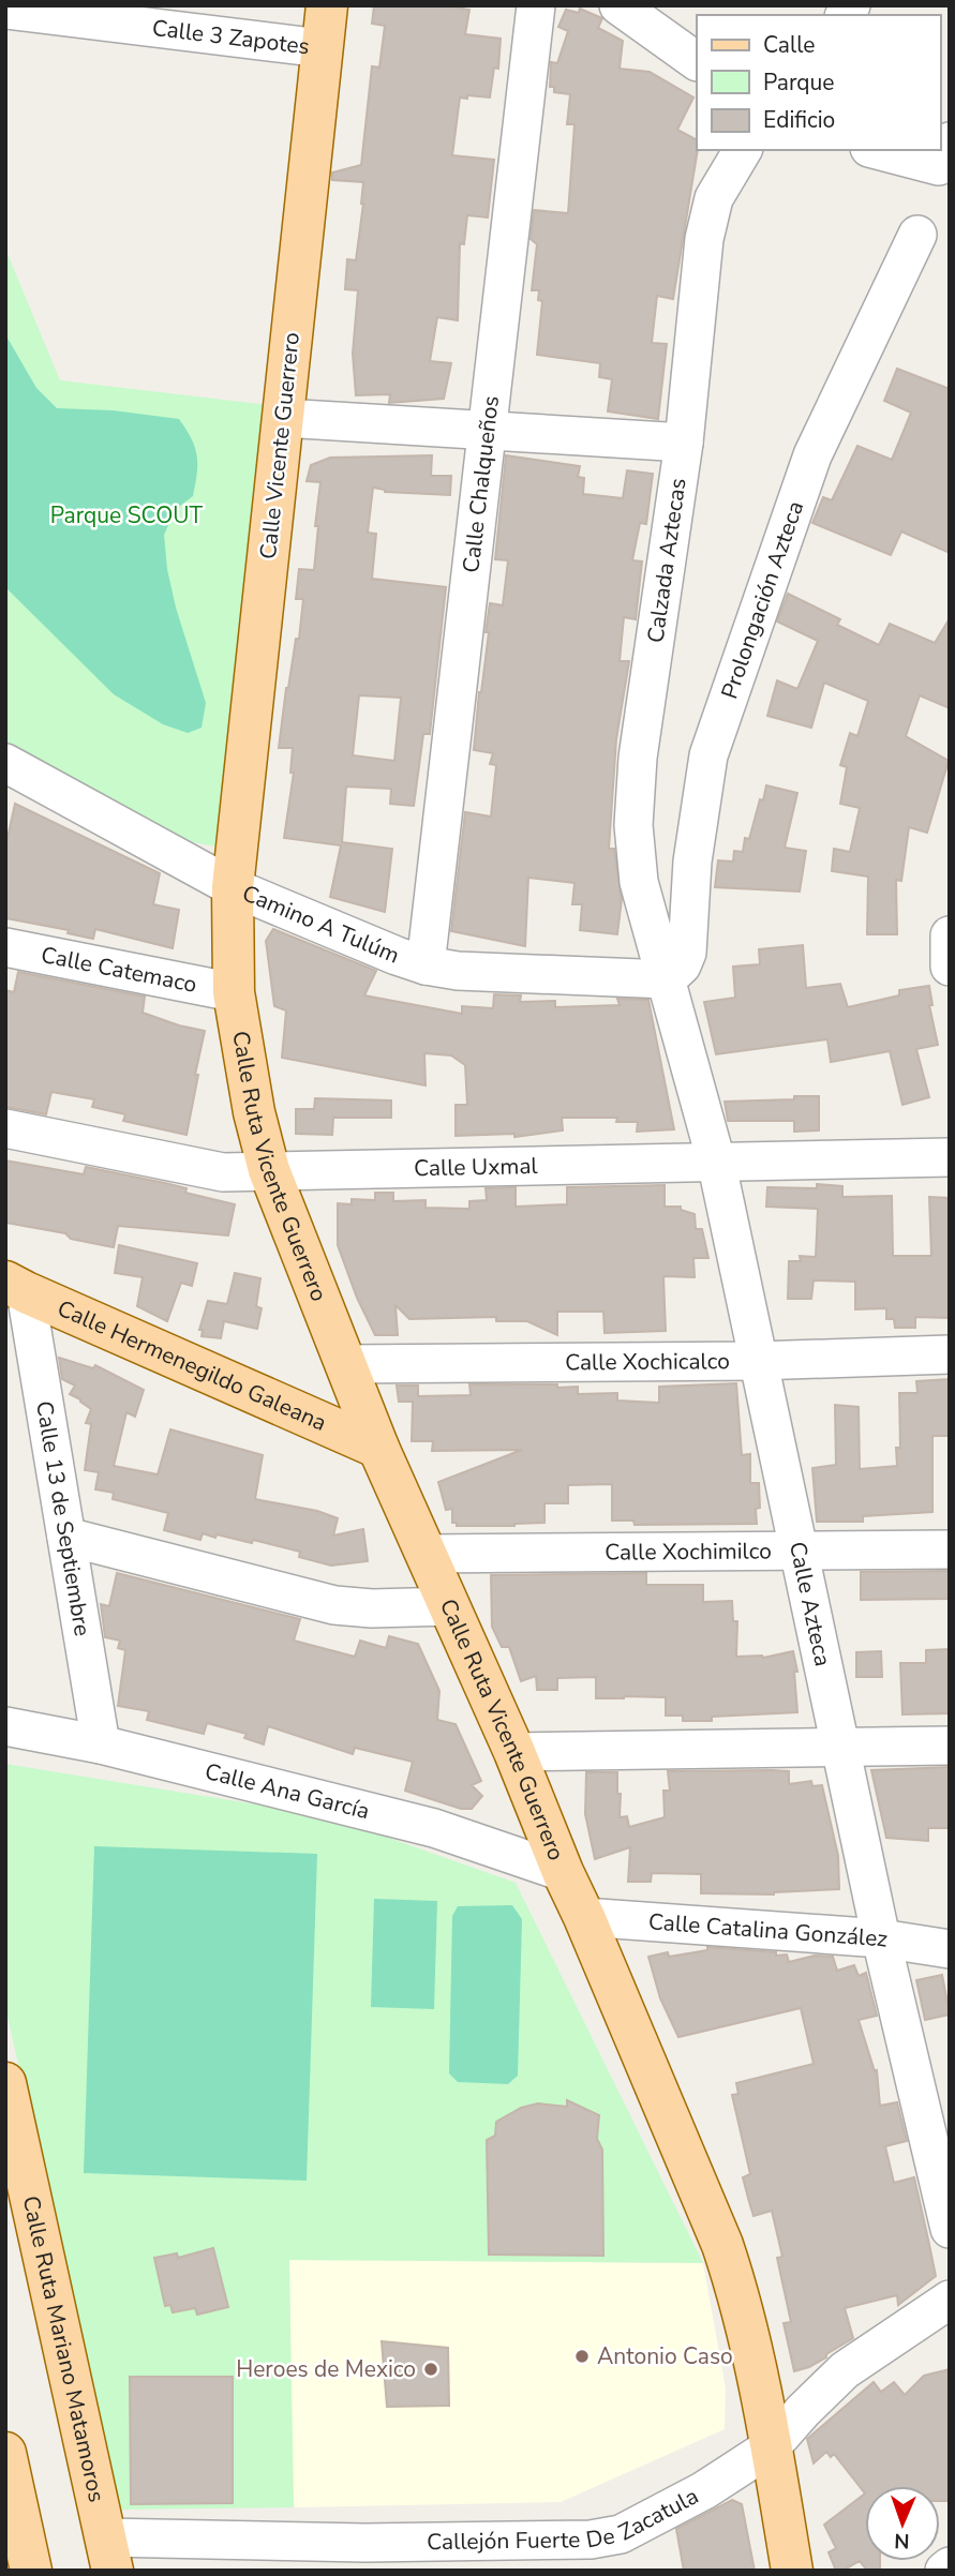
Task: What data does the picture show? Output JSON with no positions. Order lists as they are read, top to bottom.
{
  "streets": {
    "main road": [
      "Calle Vicente Guerrero",
      "Calle Ruta Vicente Guerrero",
      "Calle Hermenegildo Galeana",
      "Calle Ruta Mariano Matamoros"
    ],
    "street": [
      "Calle 3 Zapotes",
      "Calle Chalqueños",
      "Calzada Aztecas",
      "Prolongación Azteca",
      "Camino A Tulúm",
      "Calle Catemaco",
      "Calle Uxmal",
      "Calle Xochicalco",
      "Calle 13 de Septiembre",
      "Calle Xochimilco",
      "Calle Azteca",
      "Calle Ana García",
      "Calle Catalina González",
      "Callejón Fuerte De Zacatula"
    ]
  },
  "crossings": [
    ["Calle 3 Zapotes", "Calle Vicente Guerrero"],
    ["Calle Vicente Guerrero", "Camino A Tulúm"],
    ["Calle Vicente Guerrero", "Calle Ruta Vicente Guerrero"],
    ["Calle Chalqueños", "Camino A Tulúm"],
    ["Calzada Aztecas", "Prolongación Azteca"],
    ["Calzada Aztecas", "Camino A Tulúm"],
    ["Calzada Aztecas", "Calle Azteca"],
    ["Prolongación Azteca", "Camino A Tulúm"],
    ["Prolongación Azteca", "Calle Azteca"],
    ["Camino A Tulúm", "Calle Ruta Vicente Guerrero"],
    ["Camino A Tulúm", "Calle Azteca"],
    ["Calle Catemaco", "Calle Ruta Vicente Guerrero"],
    ["Calle Ruta Vicente Guerrero", "Calle Uxmal"],
    ["Calle Ruta Vicente Guerrero", "Calle Xochicalco"],
    ["Calle Ruta Vicente Guerrero", "Calle Hermenegildo Galeana"],
    ["Calle Ruta Vicente Guerrero", "Calle Xochimilco"],
    ["Calle Ruta Vicente Guerrero", "Calle Ana García"],
    ["Calle Ruta Vicente Guerrero", "Calle Catalina González"],
    ["Calle Ruta Vicente Guerrero", "Callejón Fuerte De Zacatula"],
    ["Calle Uxmal", "Calle Azteca"],
    ["Calle Xochicalco", "Calle Azteca"],
    ["Calle Hermenegildo Galeana", "Calle 13 de Septiembre"],
    ["Calle 13 de Septiembre", "Calle Ana García"],
    ["Calle Xochimilco", "Calle Azteca"],
    ["Calle Azteca", "Calle Catalina González"],
    ["Calle Ruta Mariano Matamoros", "Callejón Fuerte De Zacatula"]
  ],
  "parks": ["Parque SCOUT"],
  "places": ["Antonio Caso", "Heroes de Mexico"],
  "legend": ["Calle", "Parque", "Edificio"],
  "north": "bottom"
}
